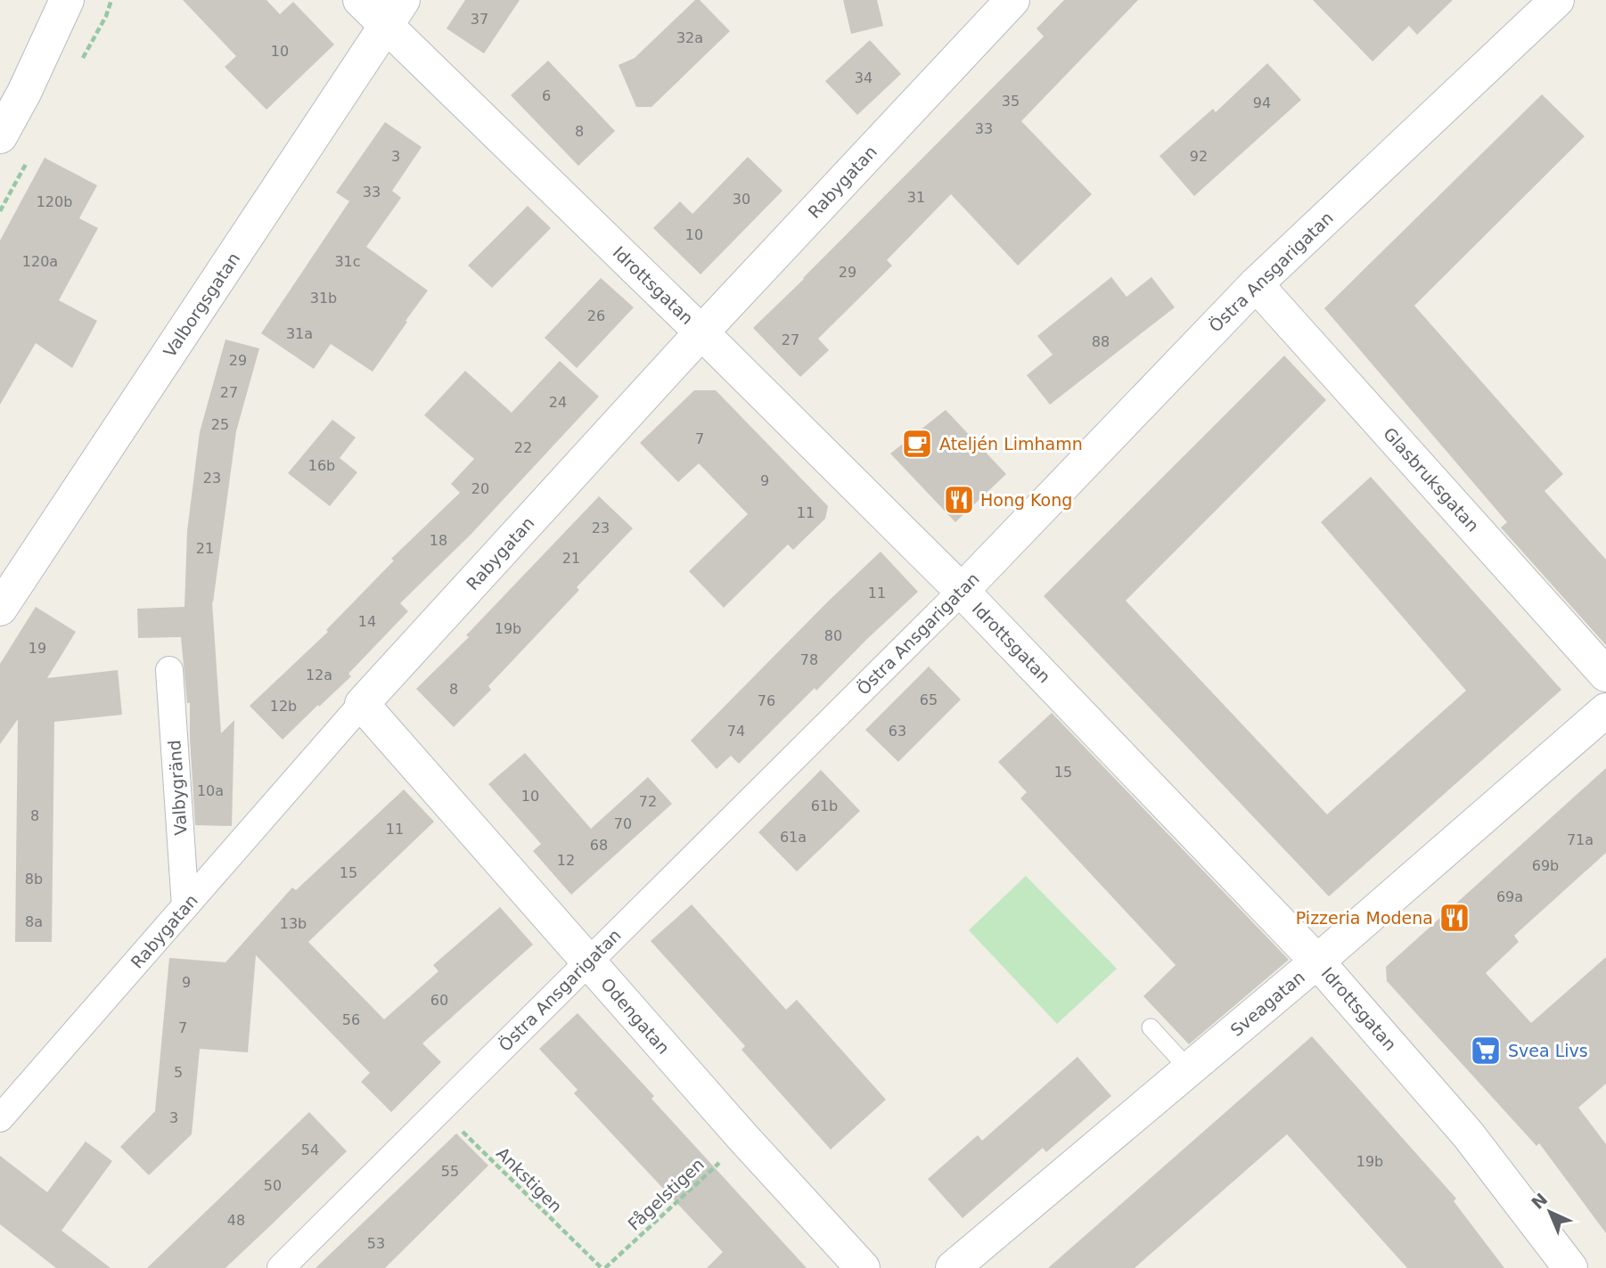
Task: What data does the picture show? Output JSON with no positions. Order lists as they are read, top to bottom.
{
  "streets": {
    "street": [
      "Rabygatan",
      "Östra Ansgarigatan",
      "Idrottsgatan",
      "Valborgsgatan",
      "Glasbruksgatan",
      "Valbygränd",
      "Sveagatan",
      "Odengatan"
    ],
    "path": ["Ankstigen", "Fågelstigen"]
  },
  "crossings": [
    ["Rabygatan", "Idrottsgatan"],
    ["Rabygatan", "Valbygränd"],
    ["Rabygatan", "Odengatan"],
    ["Östra Ansgarigatan", "Idrottsgatan"],
    ["Östra Ansgarigatan", "Glasbruksgatan"],
    ["Östra Ansgarigatan", "Odengatan"],
    ["Östra Ansgarigatan", "Ankstigen"],
    ["Idrottsgatan", "Valborgsgatan"],
    ["Idrottsgatan", "Sveagatan"],
    ["Odengatan", "Fågelstigen"],
    ["Ankstigen", "Fågelstigen"]
  ],
  "places": {
    "cafe": ["Ateljén Limhamn"],
    "restaurant": ["Hong Kong", "Pizzeria Modena"],
    "supermarket": ["Svea Livs"]
  },
  "house_numbers": [
    "37",
    "32a",
    "10",
    "34",
    "6",
    "35",
    "94",
    "33",
    "8",
    "3",
    "92",
    "33",
    "31",
    "30",
    "120b",
    "10",
    "120a",
    "31c",
    "29",
    "31b",
    "26",
    "31a",
    "27",
    "88",
    "29",
    "27",
    "24",
    "25",
    "7",
    "22",
    "16b",
    "23",
    "9",
    "20",
    "11",
    "23",
    "18",
    "21",
    "21",
    "11",
    "14",
    "19b",
    "80",
    "19",
    "78",
    "12a",
    "8",
    "65",
    "76",
    "12b",
    "74",
    "63",
    "15",
    "10a",
    "10",
    "72",
    "61b",
    "8",
    "70",
    "11",
    "61a",
    "71a",
    "68",
    "12",
    "69b",
    "15",
    "8b",
    "69a",
    "8a",
    "13b",
    "9",
    "60",
    "56",
    "7",
    "5",
    "3",
    "54",
    "19b",
    "55",
    "50",
    "48",
    "53"
  ],
  "north": "top left"
}
